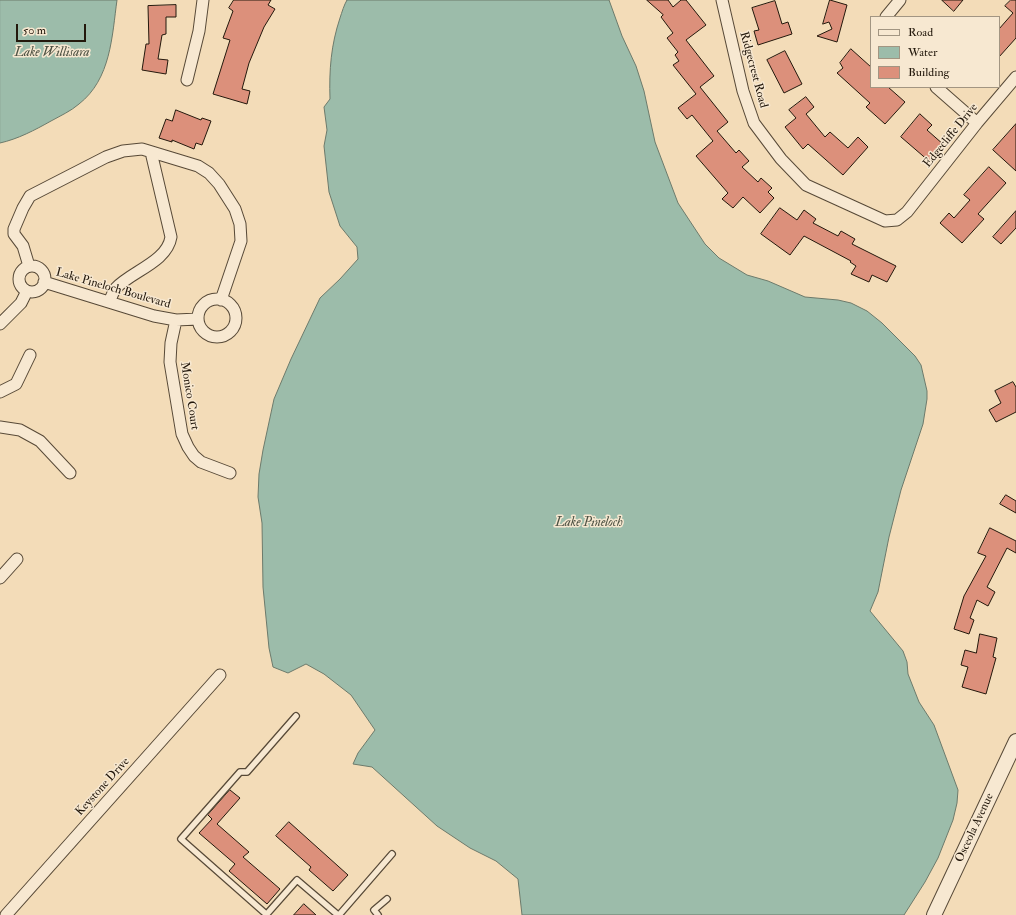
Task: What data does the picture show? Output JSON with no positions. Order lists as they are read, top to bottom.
{
  "streets": {
    "street": [
      "Ridgecrest Road",
      "Edgecliffe Drive",
      "Lake Pineloch Boulevard",
      "Monico Court",
      "Keystone Drive",
      "Osceola Avenue"
    ]
  },
  "crossings": [
    ["Ridgecrest Road", "Edgecliffe Drive"],
    ["Lake Pineloch Boulevard", "Monico Court"]
  ],
  "water": ["Lake Willisara", "Lake Pineloch"],
  "legend": ["Road", "Water", "Building"],
  "scale_bar": "50 m"
}
